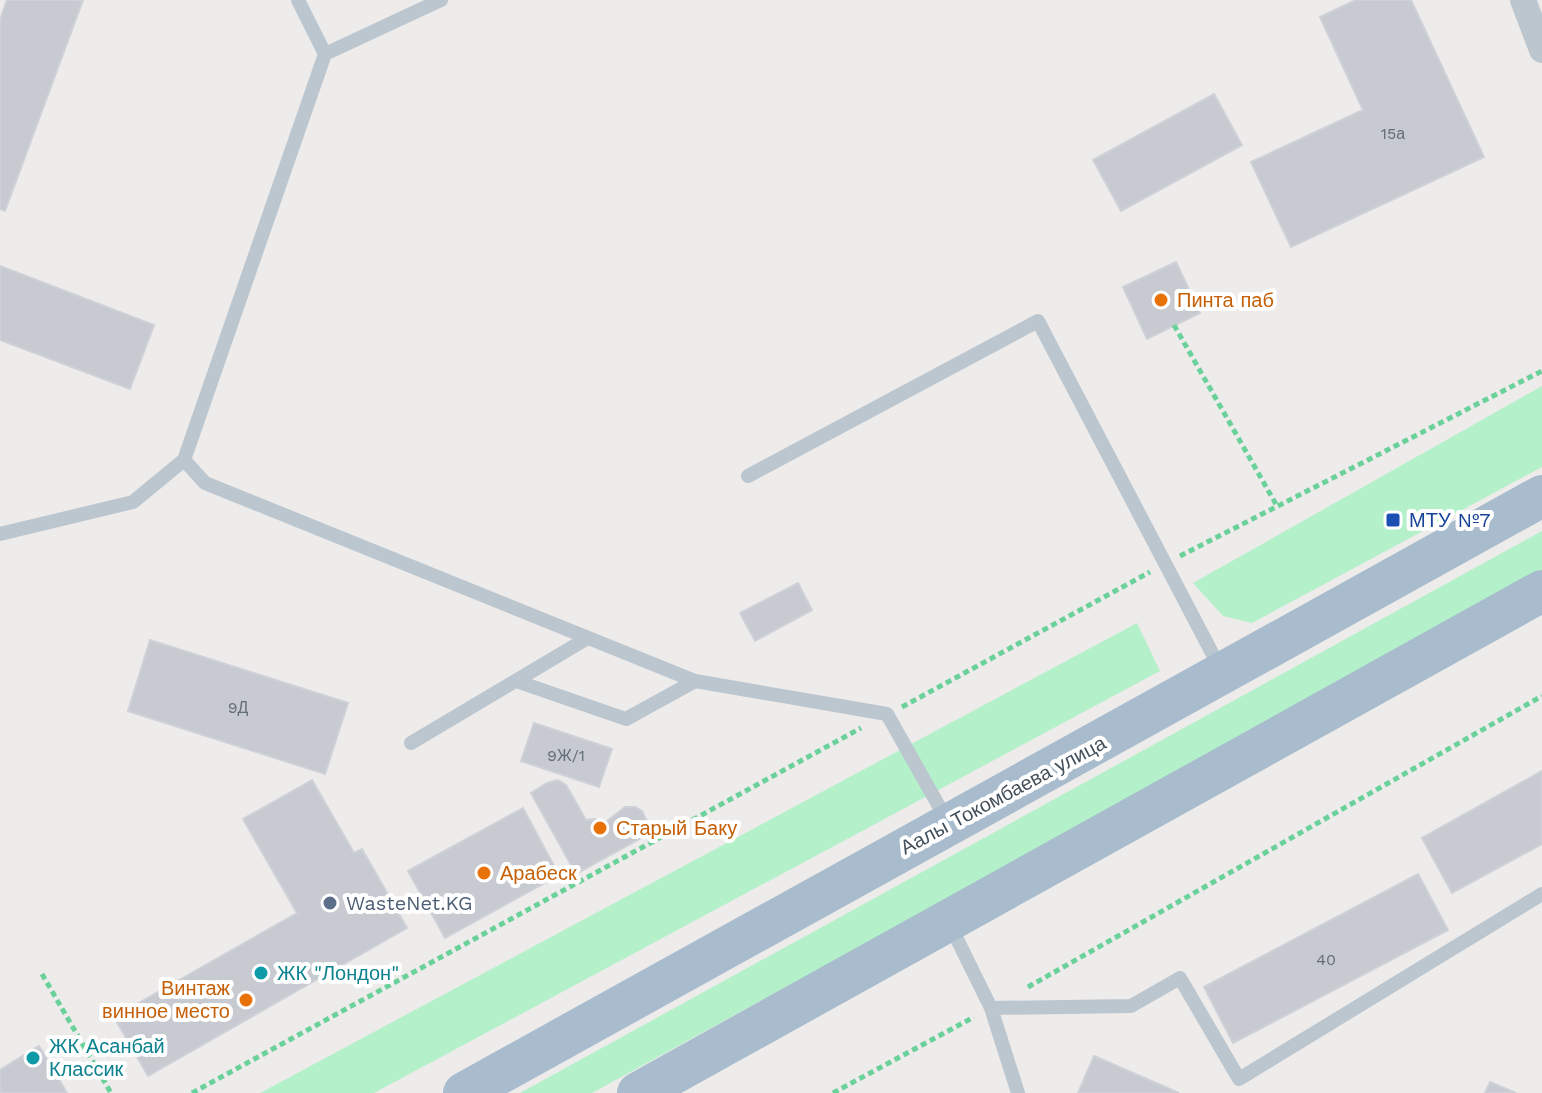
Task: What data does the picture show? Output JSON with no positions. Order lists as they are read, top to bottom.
{
  "streets": {
    "main road": ["Аалы Токомбаева улица"]
  },
  "places": {
    "other": [
      "Пинта паб",
      "Старый Баку",
      "Арабеск",
      "WasteNet.KG",
      "ЖК \"Лондон\"",
      "Винтаж винное место",
      "ЖК Асанбай Классик"
    ],
    "transit": ["МТУ №7"]
  },
  "house_numbers": [
    "15а",
    "9Д",
    "9Ж/1",
    "40"
  ]
}
